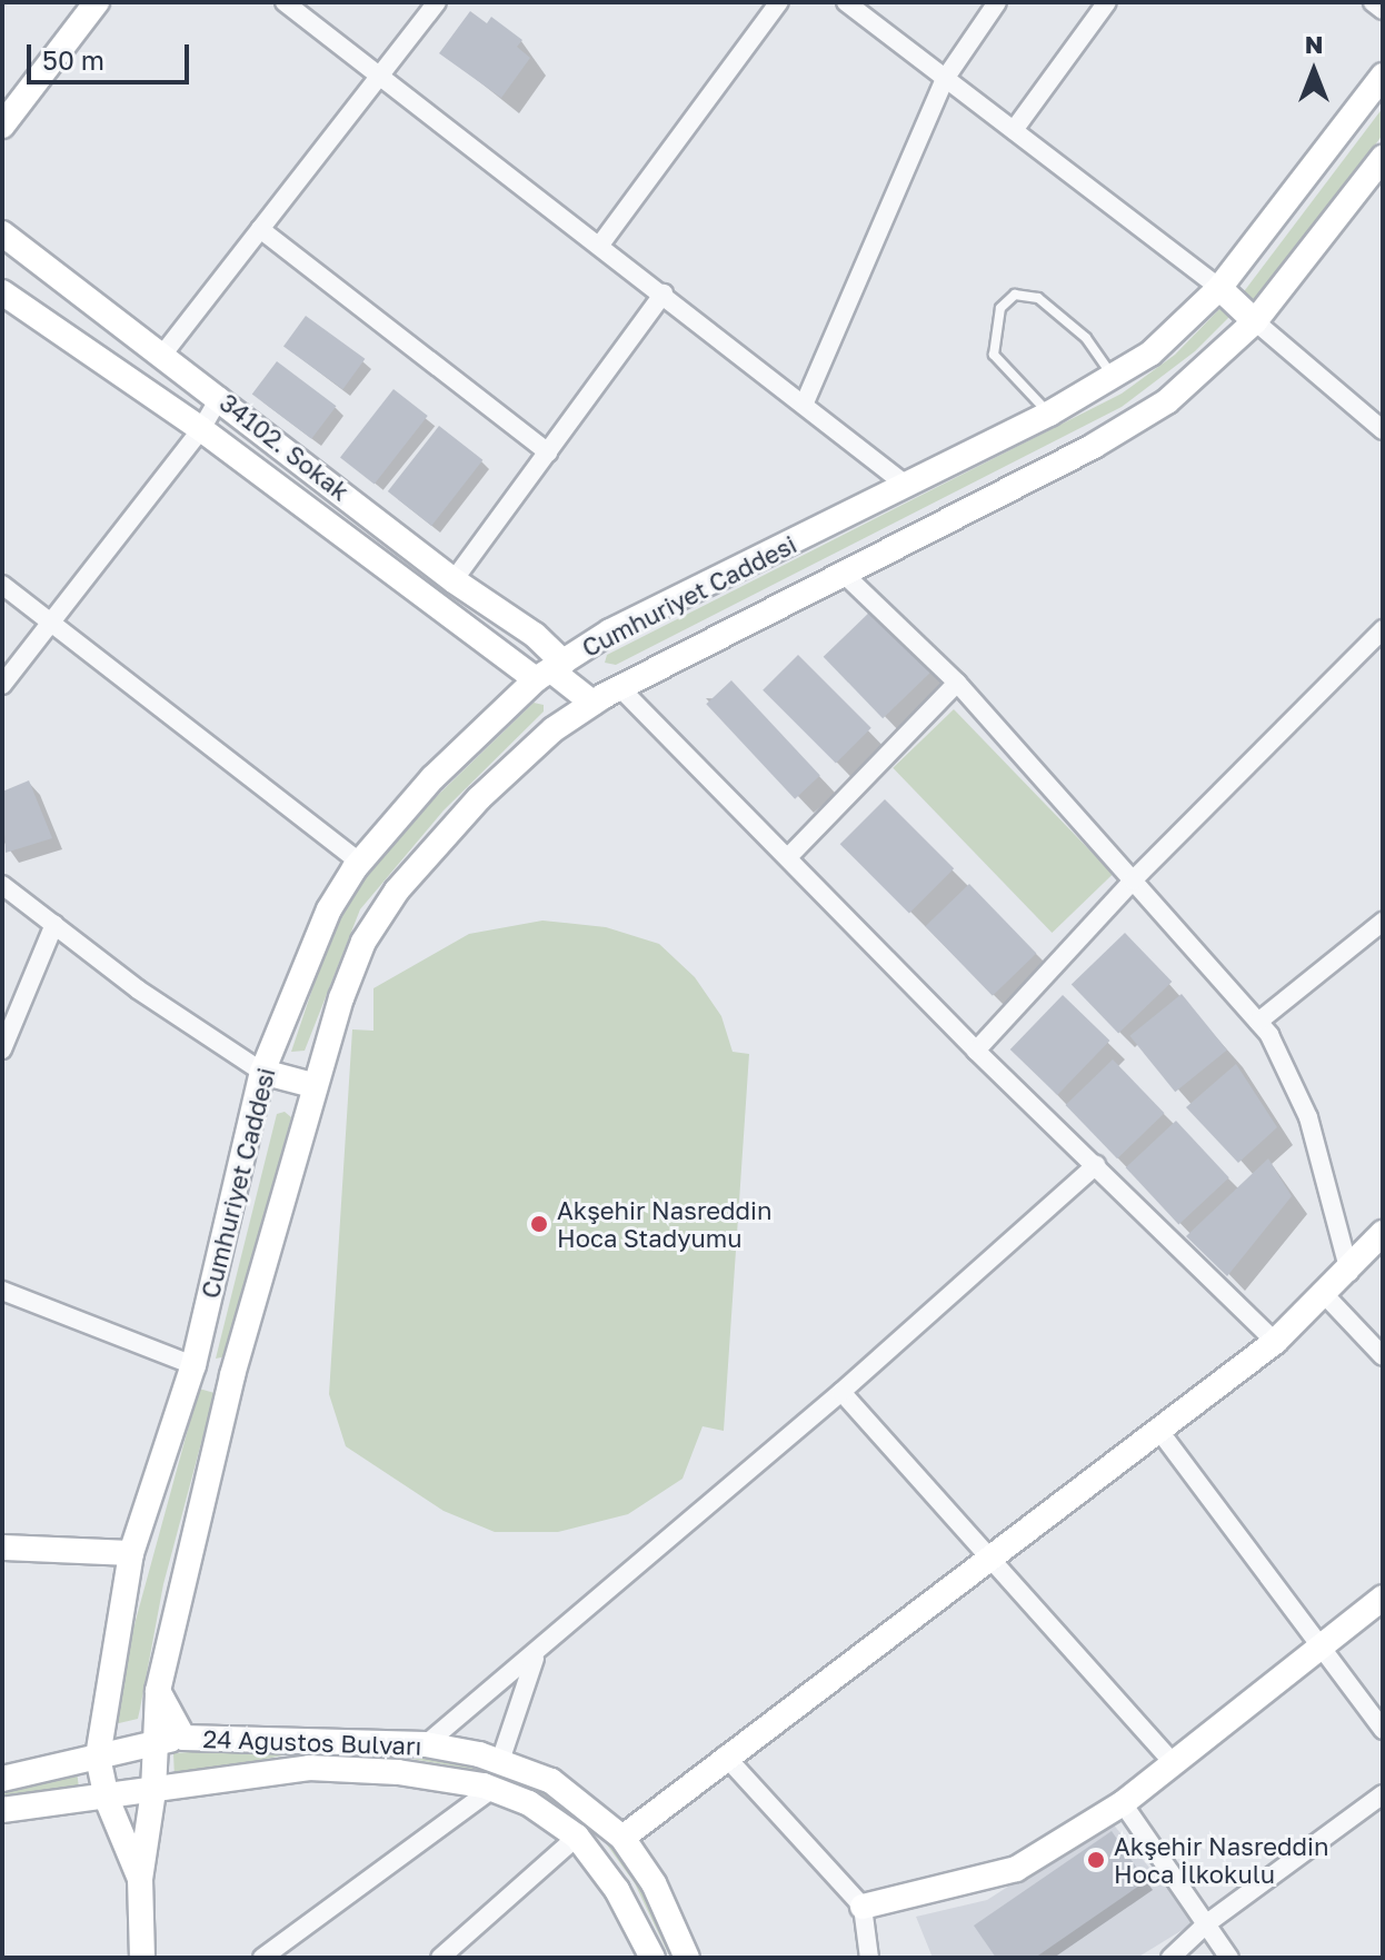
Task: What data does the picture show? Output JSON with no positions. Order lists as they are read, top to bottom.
{
  "streets": {
    "main road": ["34102. Sokak", "Cumhuriyet Caddesi", "24 Ağustos Bulvarı"]
  },
  "crossings": [
    ["34102. Sokak", "Cumhuriyet Caddesi"],
    ["Cumhuriyet Caddesi", "24 Ağustos Bulvarı"]
  ],
  "places": ["Akşehir Nasreddin Hoca Stadyumu", "Akşehir Nasreddin Hoca İlkokulu"],
  "scale_bar": "50 m",
  "north": "top"
}
